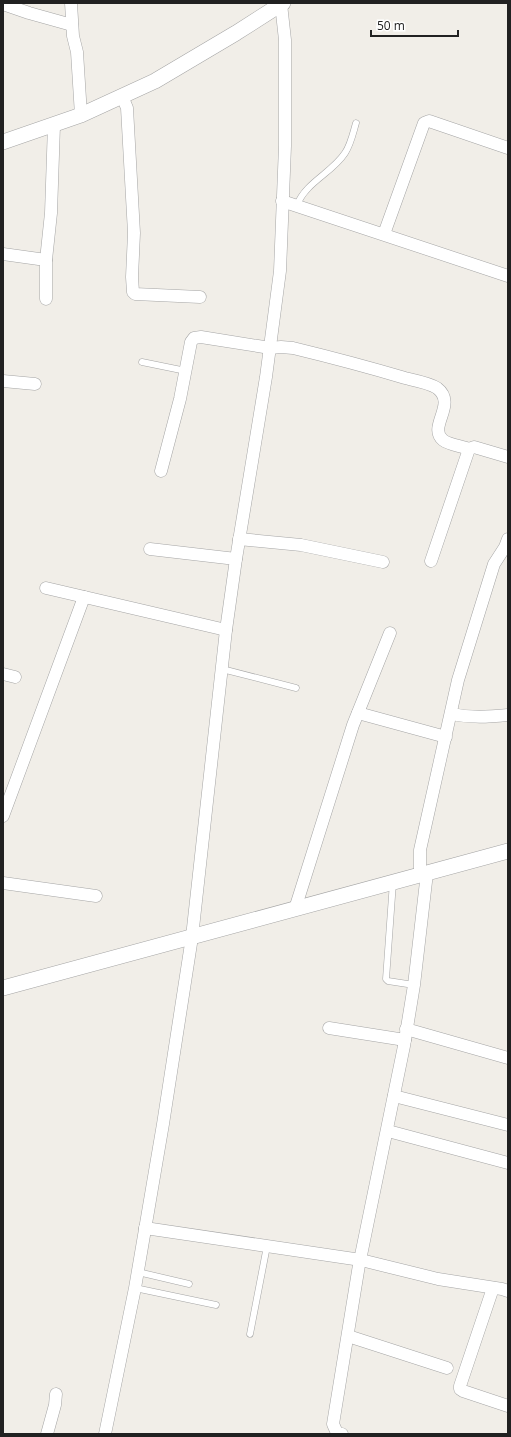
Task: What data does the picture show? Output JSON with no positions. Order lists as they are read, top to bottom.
{
  "scale_bar": "50 m"
}
